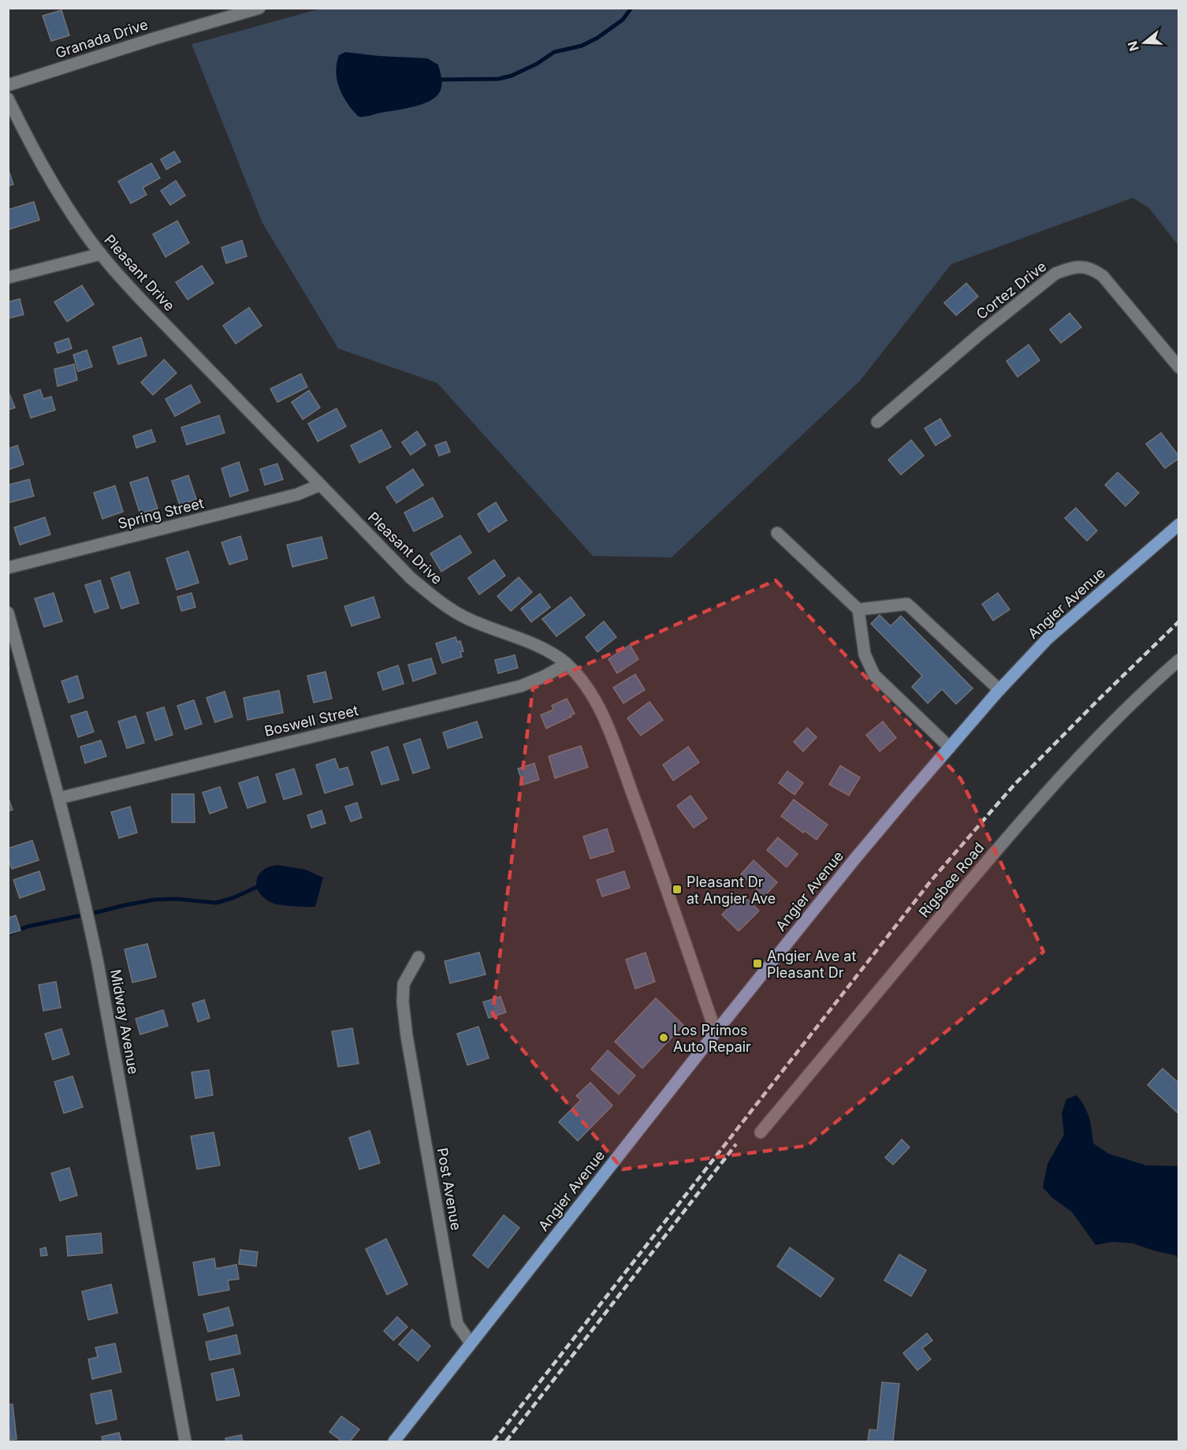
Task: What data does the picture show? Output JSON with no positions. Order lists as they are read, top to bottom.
{
  "streets": {
    "main road": ["Angier Avenue"],
    "street": [
      "Granada Drive",
      "Pleasant Drive",
      "Cortez Drive",
      "Spring Street",
      "Boswell Street",
      "Rigsbee Road",
      "Midway Avenue",
      "Post Avenue"
    ]
  },
  "crossings": [
    ["Pleasant Drive", "Spring Street"],
    ["Pleasant Drive", "Angier Avenue"],
    ["Pleasant Drive", "Boswell Street"],
    ["Angier Avenue", "Post Avenue"],
    ["Boswell Street", "Midway Avenue"]
  ],
  "places": {
    "transit": ["Pleasant Dr at Angier Ave", "Angier Ave at Pleasant Dr"],
    "other": ["Los Primos Auto Repair"]
  },
  "north": "left"
}
